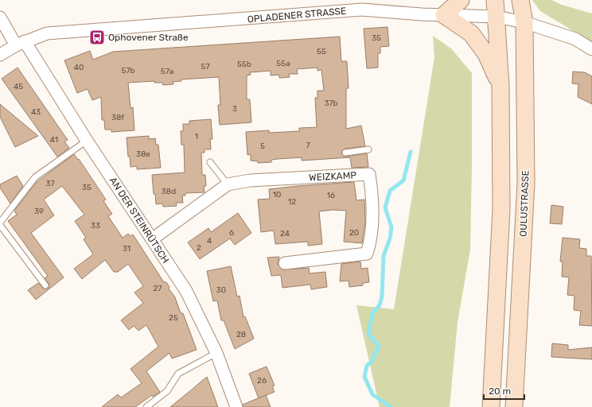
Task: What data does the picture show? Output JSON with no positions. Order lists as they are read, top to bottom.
{
  "streets": {
    "main road": ["OULUSTRASSE"],
    "street": ["OPLADENER STRASSE", "WEIZKAMP", "AN DER STEINRÜTSCH"]
  },
  "crossings": [
    ["OPLADENER STRASSE", "OULUSTRASSE"],
    ["OPLADENER STRASSE", "AN DER STEINRÜTSCH"],
    ["WEIZKAMP", "AN DER STEINRÜTSCH"]
  ],
  "places": {
    "bus stop": ["Ophovener Straße"]
  },
  "house_numbers": [
    "35",
    "55",
    "55a",
    "55b",
    "57",
    "40",
    "57b",
    "57a",
    "45",
    "37b",
    "3",
    "43",
    "38f",
    "1",
    "41",
    "7",
    "5",
    "38e",
    "37",
    "35",
    "38d",
    "10",
    "16",
    "12",
    "39",
    "33",
    "6",
    "20",
    "24",
    "4",
    "2",
    "31",
    "27",
    "30",
    "25",
    "28",
    "26"
  ],
  "scale_bar": "20 m"
}
